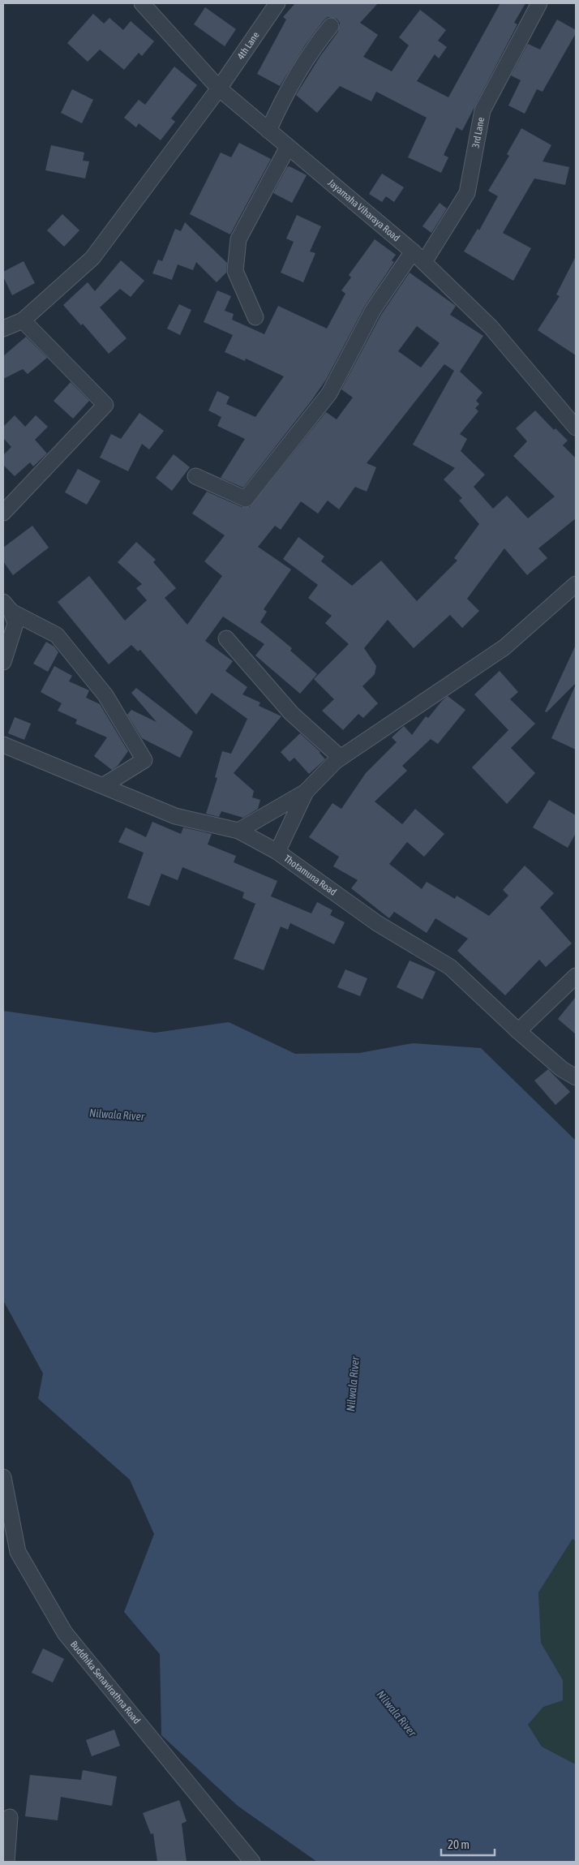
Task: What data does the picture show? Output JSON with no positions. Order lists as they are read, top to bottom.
{
  "streets": {
    "street": [
      "4th Lane",
      "3rd Lane",
      "Jayamaha Viharaya Road",
      "Thotamuna Road",
      "Buddhika Senavirathna Road"
    ]
  },
  "crossings": [
    ["4th Lane", "Jayamaha Viharaya Road"],
    ["3rd Lane", "Jayamaha Viharaya Road"]
  ],
  "water": ["Nilwala River"],
  "scale_bar": "20 m"
}
